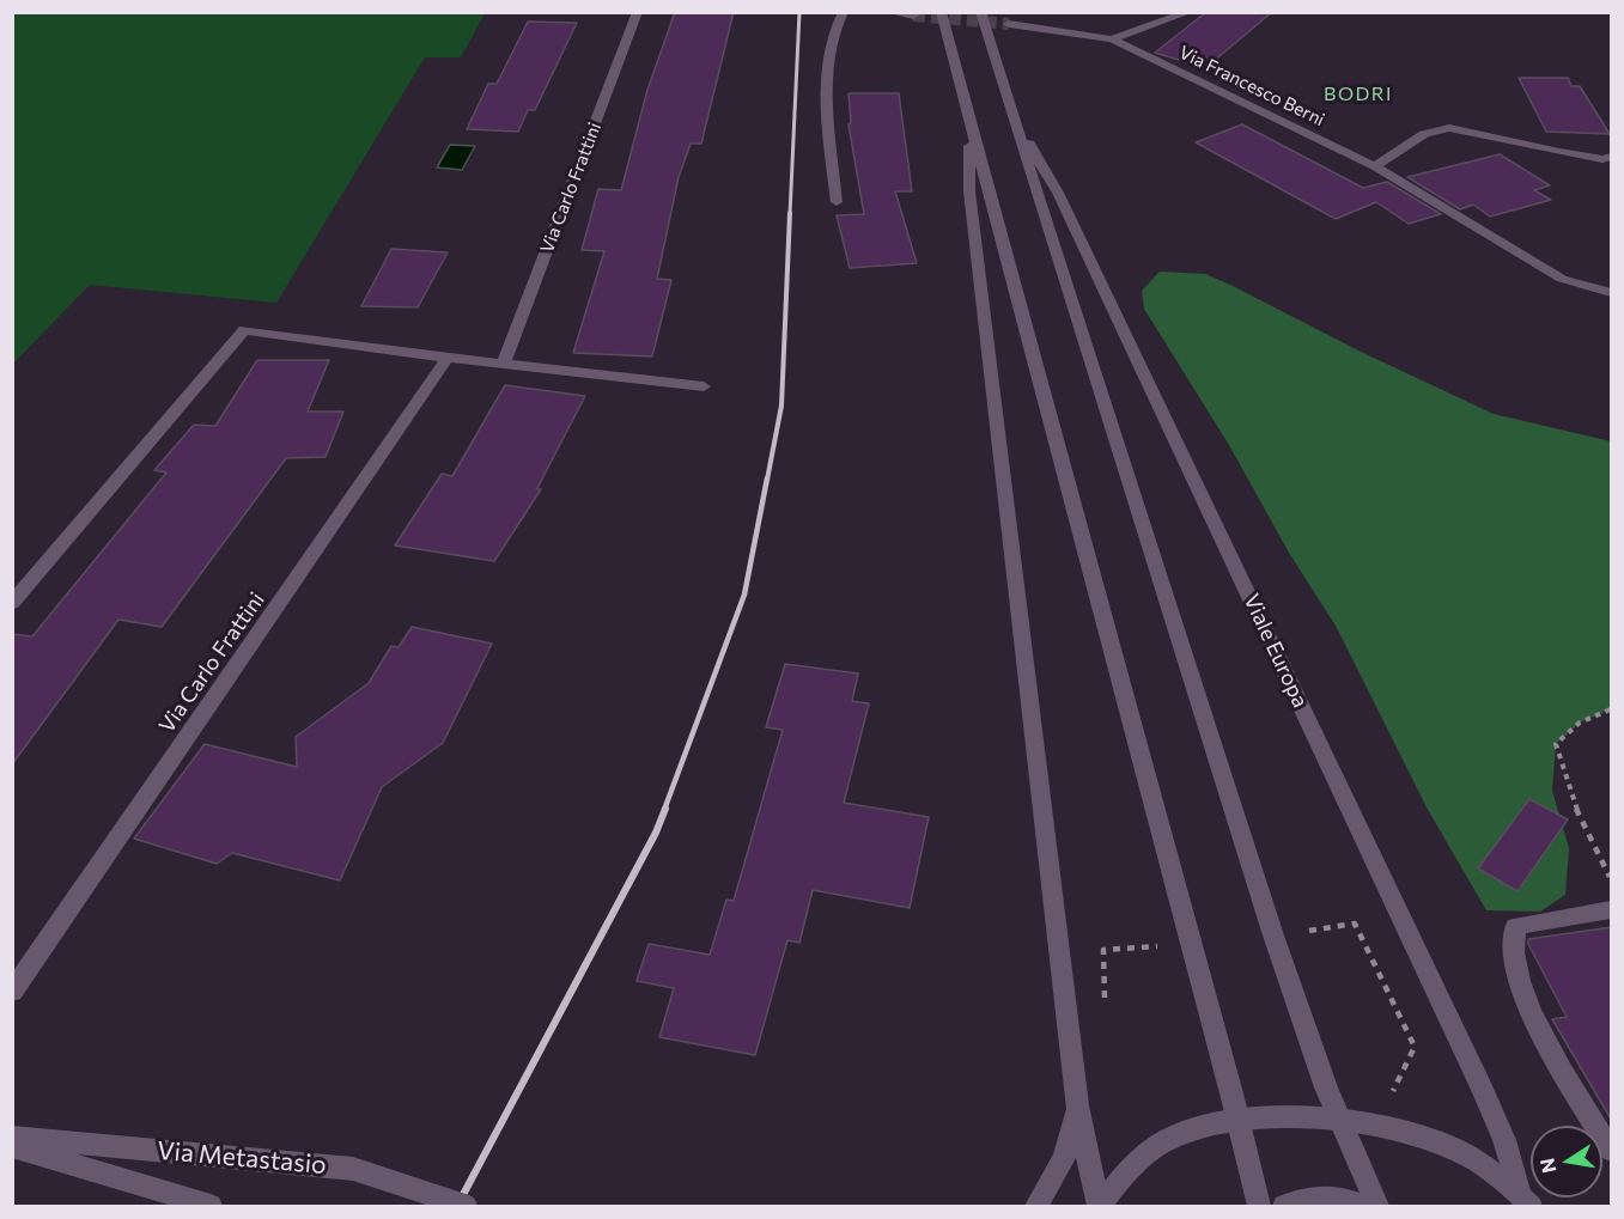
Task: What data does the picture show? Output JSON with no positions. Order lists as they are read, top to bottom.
{
  "streets": {
    "street": [
      "Via Francesco Berni",
      "Via Carlo Frattini",
      "Viale Europa",
      "Via Metastasio"
    ]
  },
  "districts": ["BODRI"],
  "north": "left"
}
